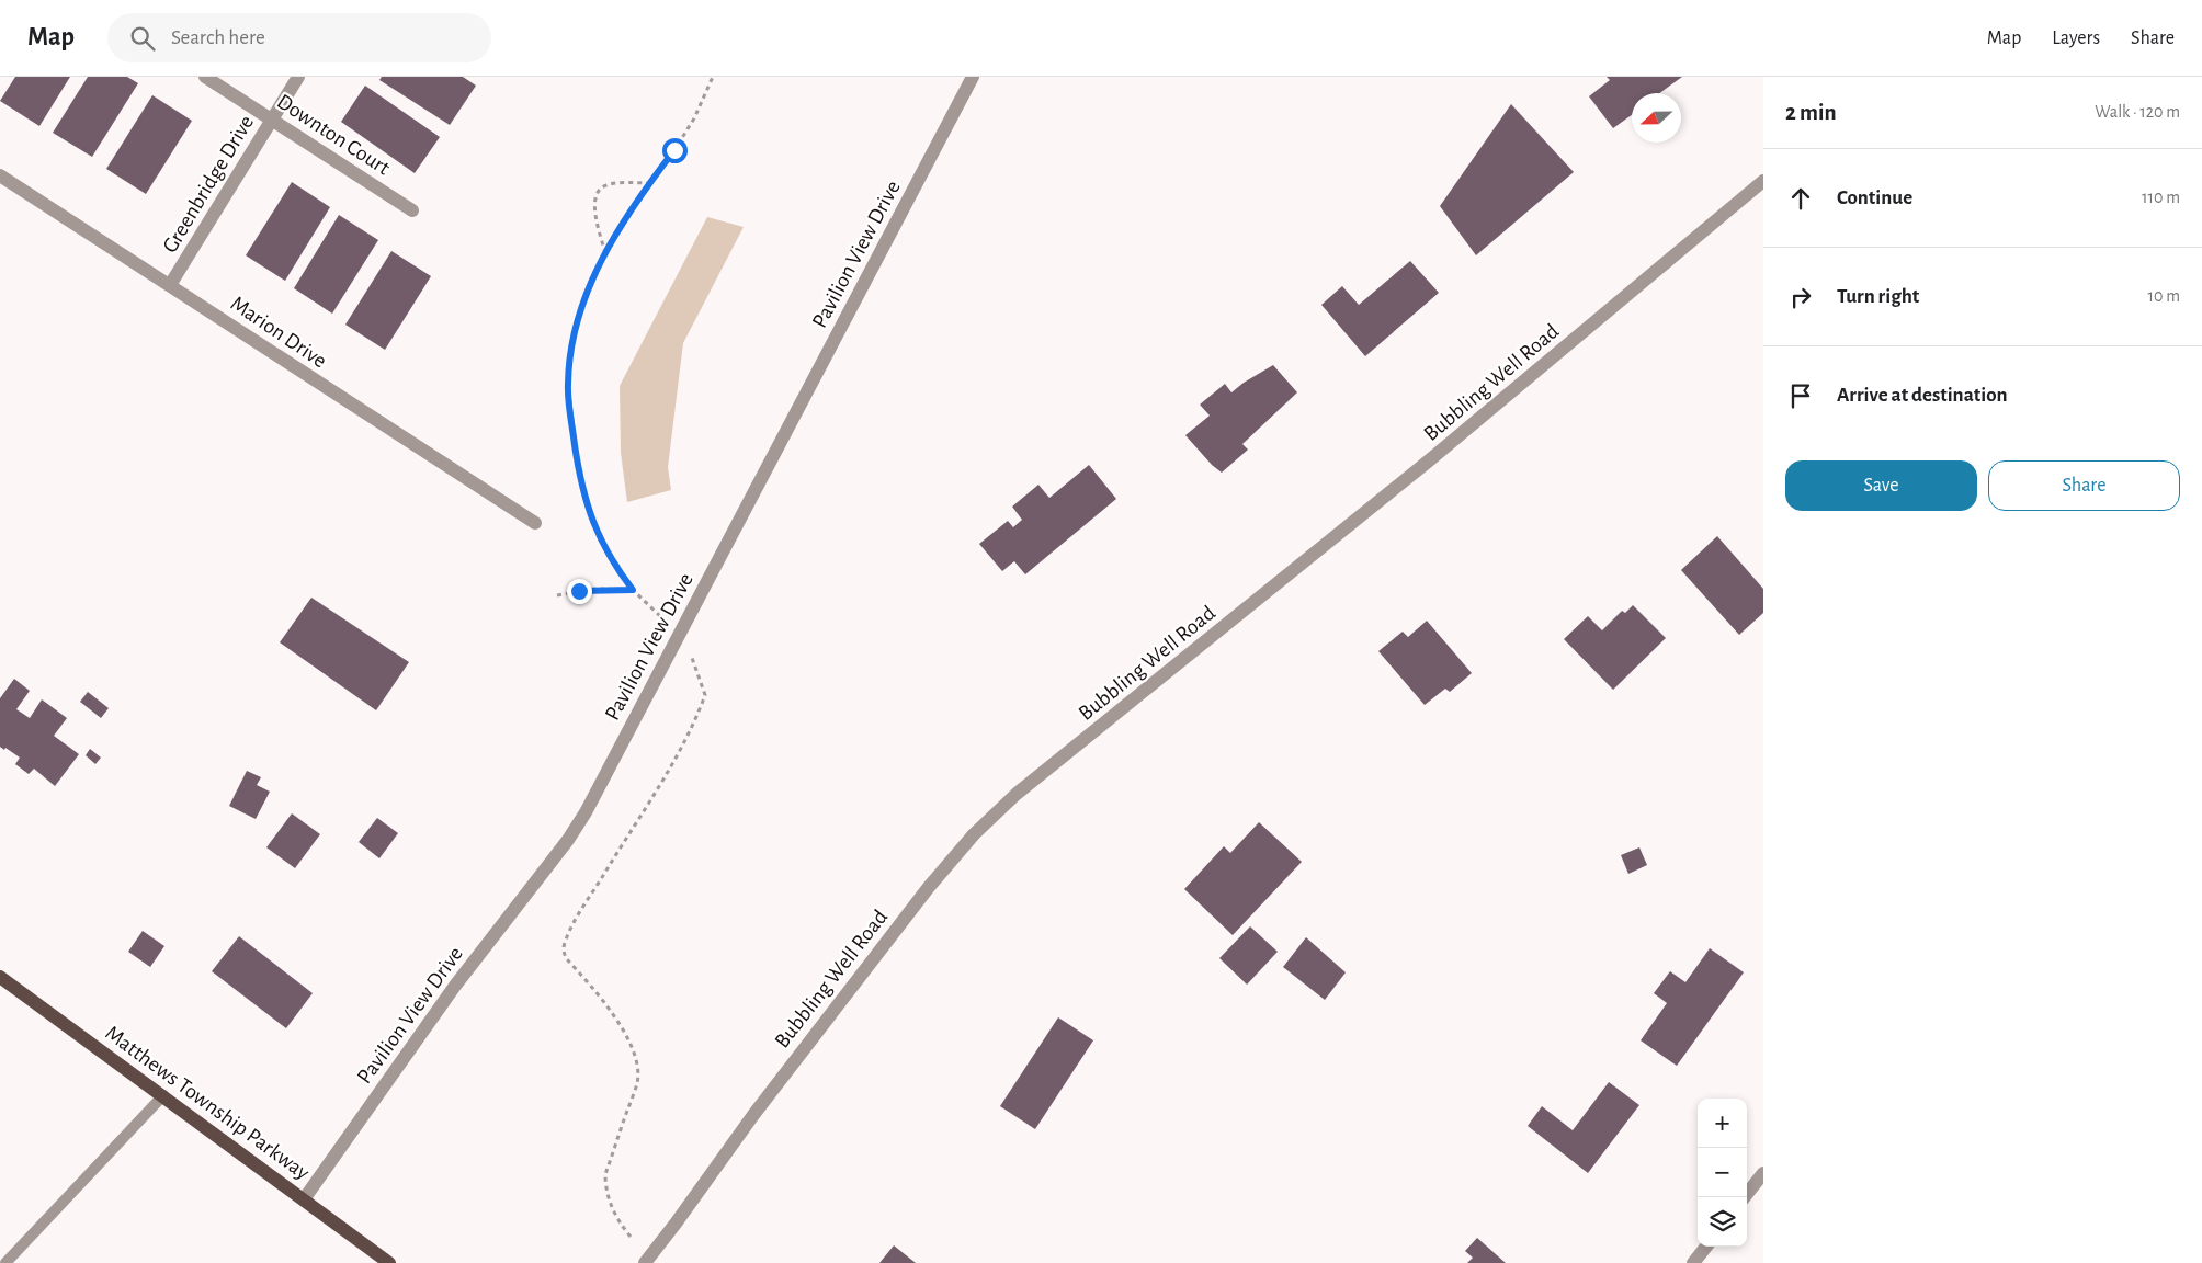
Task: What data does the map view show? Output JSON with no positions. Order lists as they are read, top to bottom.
{
  "streets": {
    "main road": ["Matthews Township Parkway"],
    "street": [
      "Downton Court",
      "Greenbridge Drive",
      "Pavilion View Drive",
      "Marion Drive",
      "Bubbling Well Road"
    ]
  },
  "crossings": [
    ["Downton Court", "Greenbridge Drive"],
    ["Greenbridge Drive", "Marion Drive"],
    ["Pavilion View Drive", "Matthews Township Parkway"]
  ],
  "north": "left",
  "page": {
    "header": "Map",
    "search": "Search here",
    "nav": ["Map", "Layers", "Share"],
    "heading": ["2 min", "Walk · 120 m"],
    "list": [
      ["Continue", "110 m"],
      ["Turn right", "10 m"],
      "Arrive at destination"
    ],
    "buttons": ["Save", "Share"],
    "map_buttons": ["+", "−"]
  }
}
